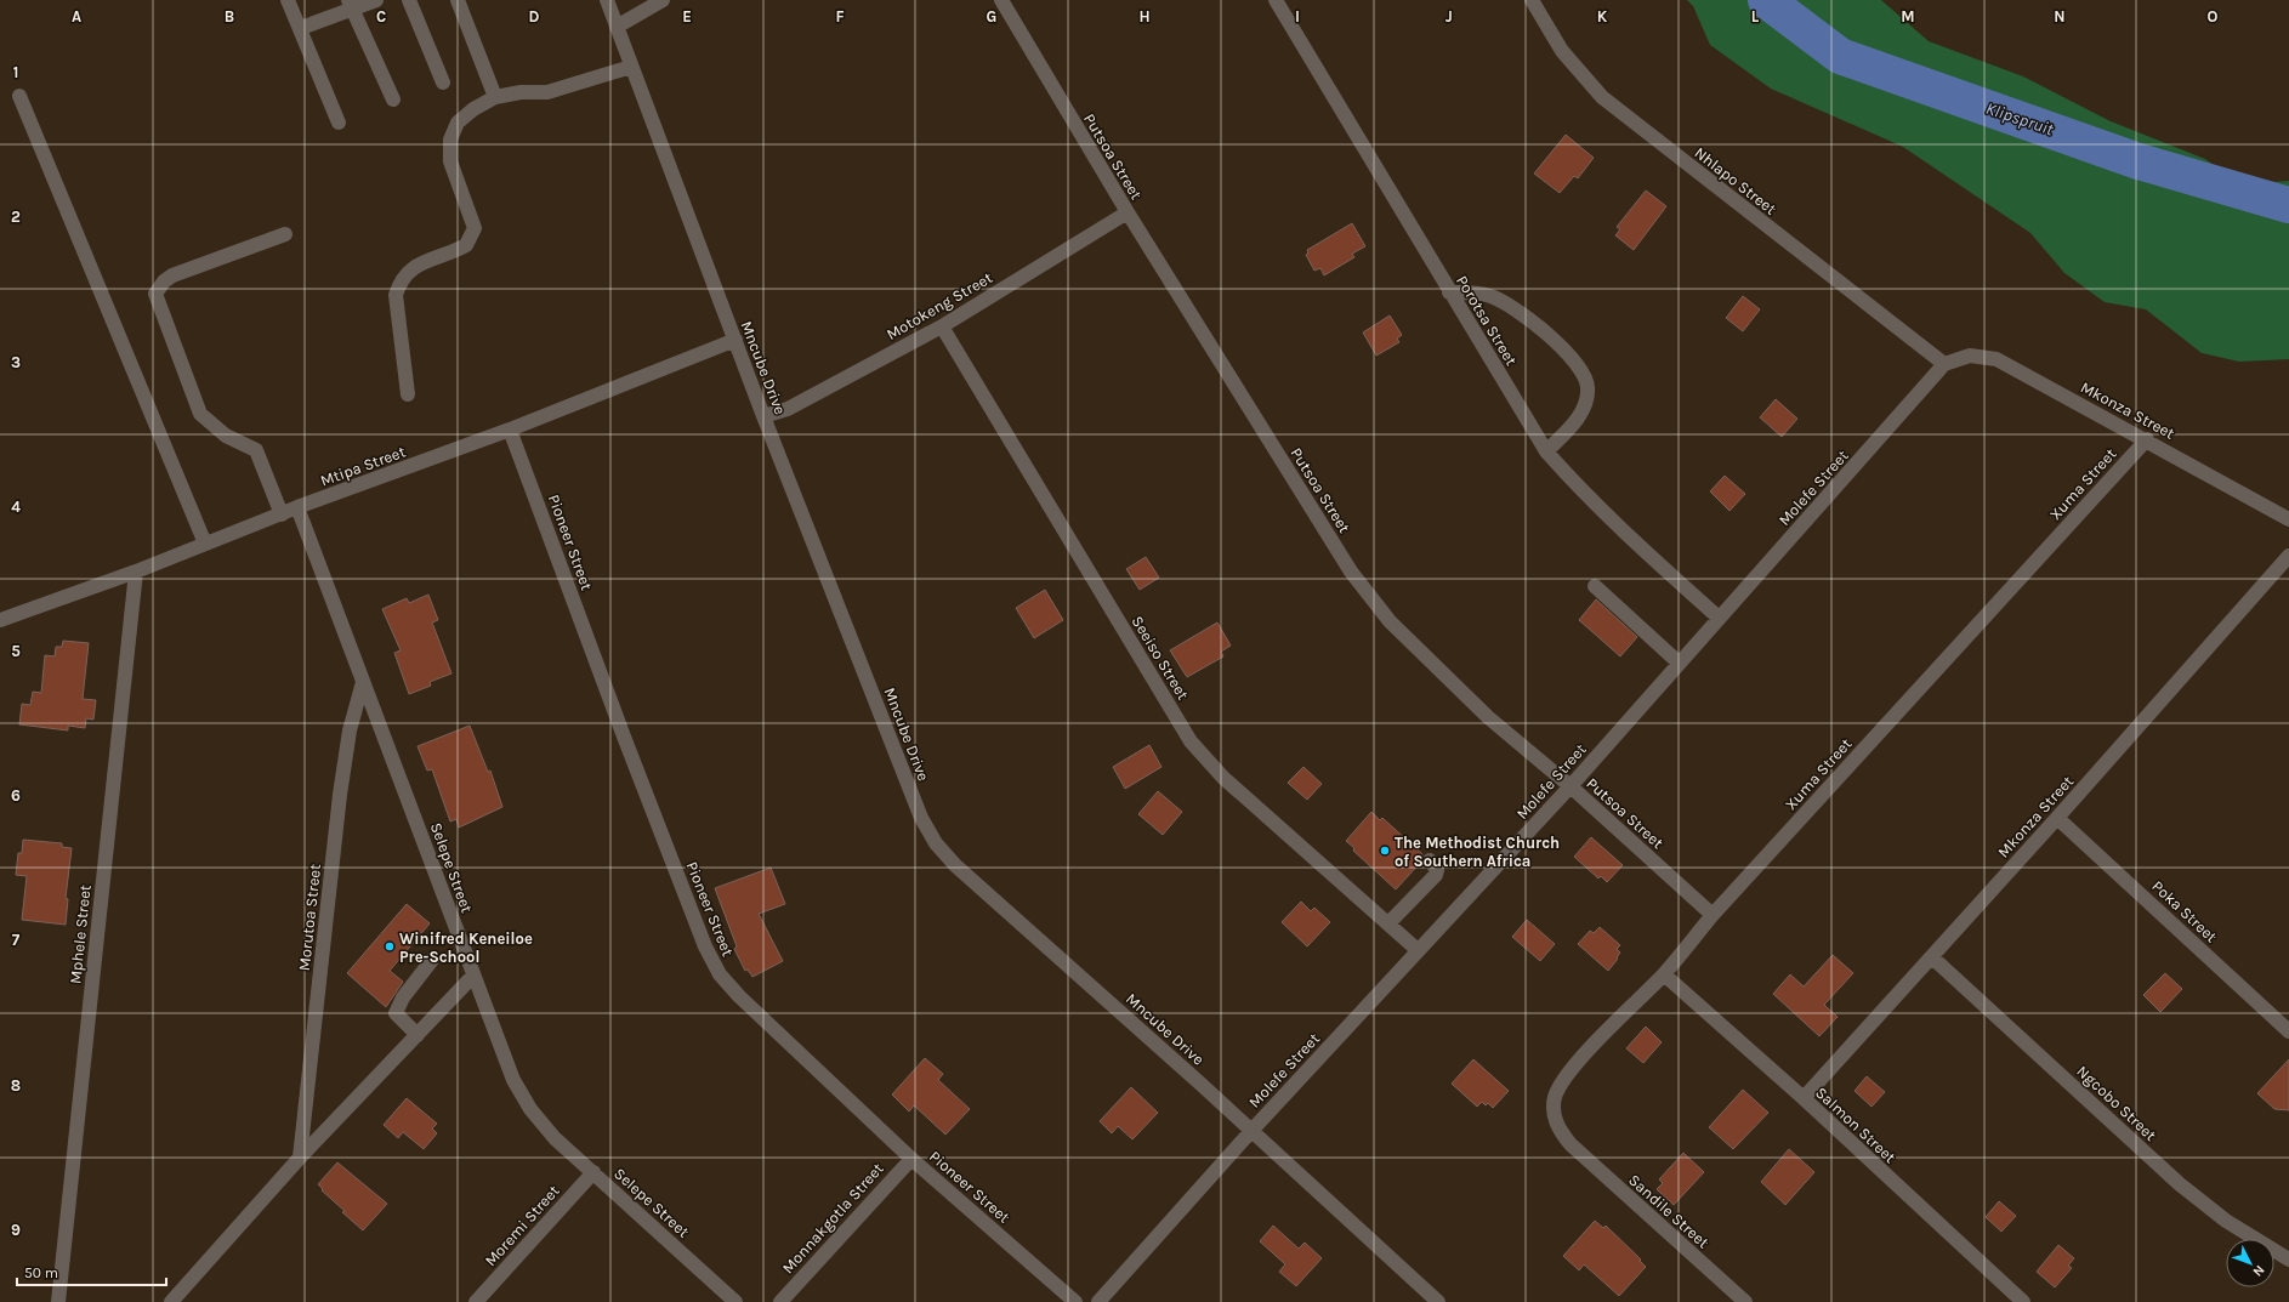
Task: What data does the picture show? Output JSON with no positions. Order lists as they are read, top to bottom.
{
  "streets": {
    "street": [
      "Putsoa Street",
      "Nhlapo Street",
      "Motokeng Street",
      "Porotsa Street",
      "Mncube Drive",
      "Mkonza Street",
      "Mtipa Street",
      "Xuma Street",
      "Molefe Street",
      "Pioneer Street",
      "Seeiso Street",
      "Selepe Street",
      "Poka Street",
      "Morutoa Street",
      "Mphele Street",
      "Ngcobo Street",
      "Salmon Street",
      "Sandile Street",
      "Monnakgotla Street",
      "Moremi Street"
    ]
  },
  "crossings": [
    ["Putsoa Street", "Motokeng Street"],
    ["Putsoa Street", "Xuma Street"],
    ["Putsoa Street", "Molefe Street"],
    ["Nhlapo Street", "Mkonza Street"],
    ["Nhlapo Street", "Molefe Street"],
    ["Motokeng Street", "Mncube Drive"],
    ["Motokeng Street", "Seeiso Street"],
    ["Porotsa Street", "Molefe Street"],
    ["Mncube Drive", "Mtipa Street"],
    ["Mncube Drive", "Molefe Street"],
    ["Mkonza Street", "Xuma Street"],
    ["Mkonza Street", "Molefe Street"],
    ["Mkonza Street", "Poka Street"],
    ["Mkonza Street", "Ngcobo Street"],
    ["Mkonza Street", "Salmon Street"],
    ["Mtipa Street", "Pioneer Street"],
    ["Mtipa Street", "Selepe Street"],
    ["Mtipa Street", "Mphele Street"],
    ["Xuma Street", "Salmon Street"],
    ["Xuma Street", "Sandile Street"],
    ["Molefe Street", "Seeiso Street"],
    ["Pioneer Street", "Monnakgotla Street"],
    ["Selepe Street", "Morutoa Street"],
    ["Selepe Street", "Moremi Street"]
  ],
  "water": ["Klipspruit"],
  "places": ["The Methodist Church of Southern Africa", "Winifred Keneiloe Pre-School"],
  "scale_bar": "50 m",
  "north": "bottom right",
  "grid": {
    "columns": [
      "A",
      "B",
      "C",
      "D",
      "E",
      "F",
      "G",
      "H",
      "I",
      "J",
      "K",
      "L",
      "M",
      "N",
      "O"
    ],
    "rows": [
      "1",
      "2",
      "3",
      "4",
      "5",
      "6",
      "7",
      "8",
      "9"
    ]
  }
}
